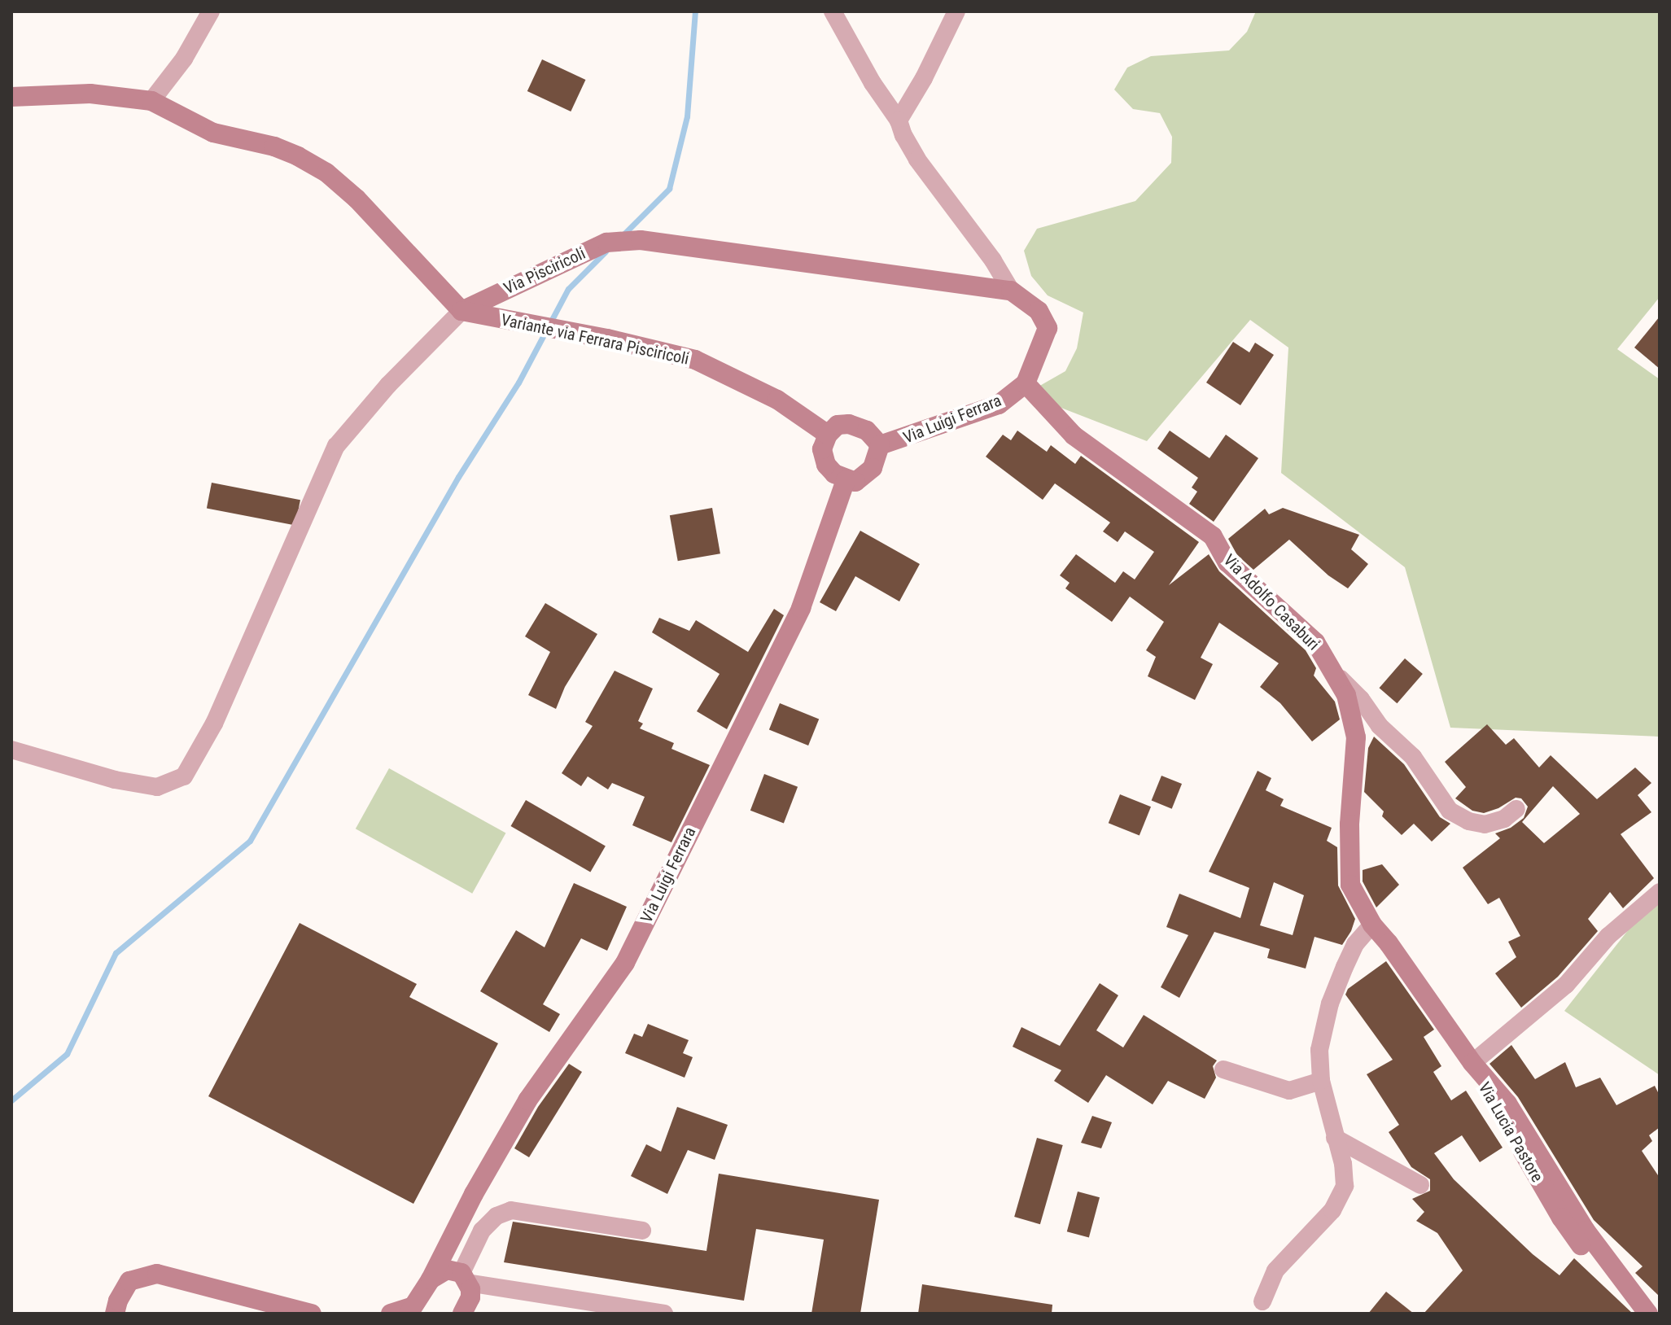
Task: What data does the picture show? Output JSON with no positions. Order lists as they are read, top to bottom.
{
  "streets": {
    "street": [
      "Via Pisciricoli",
      "Variante via Ferrara Pisciricoli",
      "Via Luigi Ferrara",
      "Via Adolfo Casaburi",
      "Via Lucia Pastore"
    ]
  },
  "crossings": [
    ["Via Pisciricoli", "Variante via Ferrara Pisciricoli"],
    ["Variante via Ferrara Pisciricoli", "Via Luigi Ferrara"],
    ["Via Luigi Ferrara", "Via Adolfo Casaburi"],
    ["Via Adolfo Casaburi", "Via Lucia Pastore"]
  ]
}
